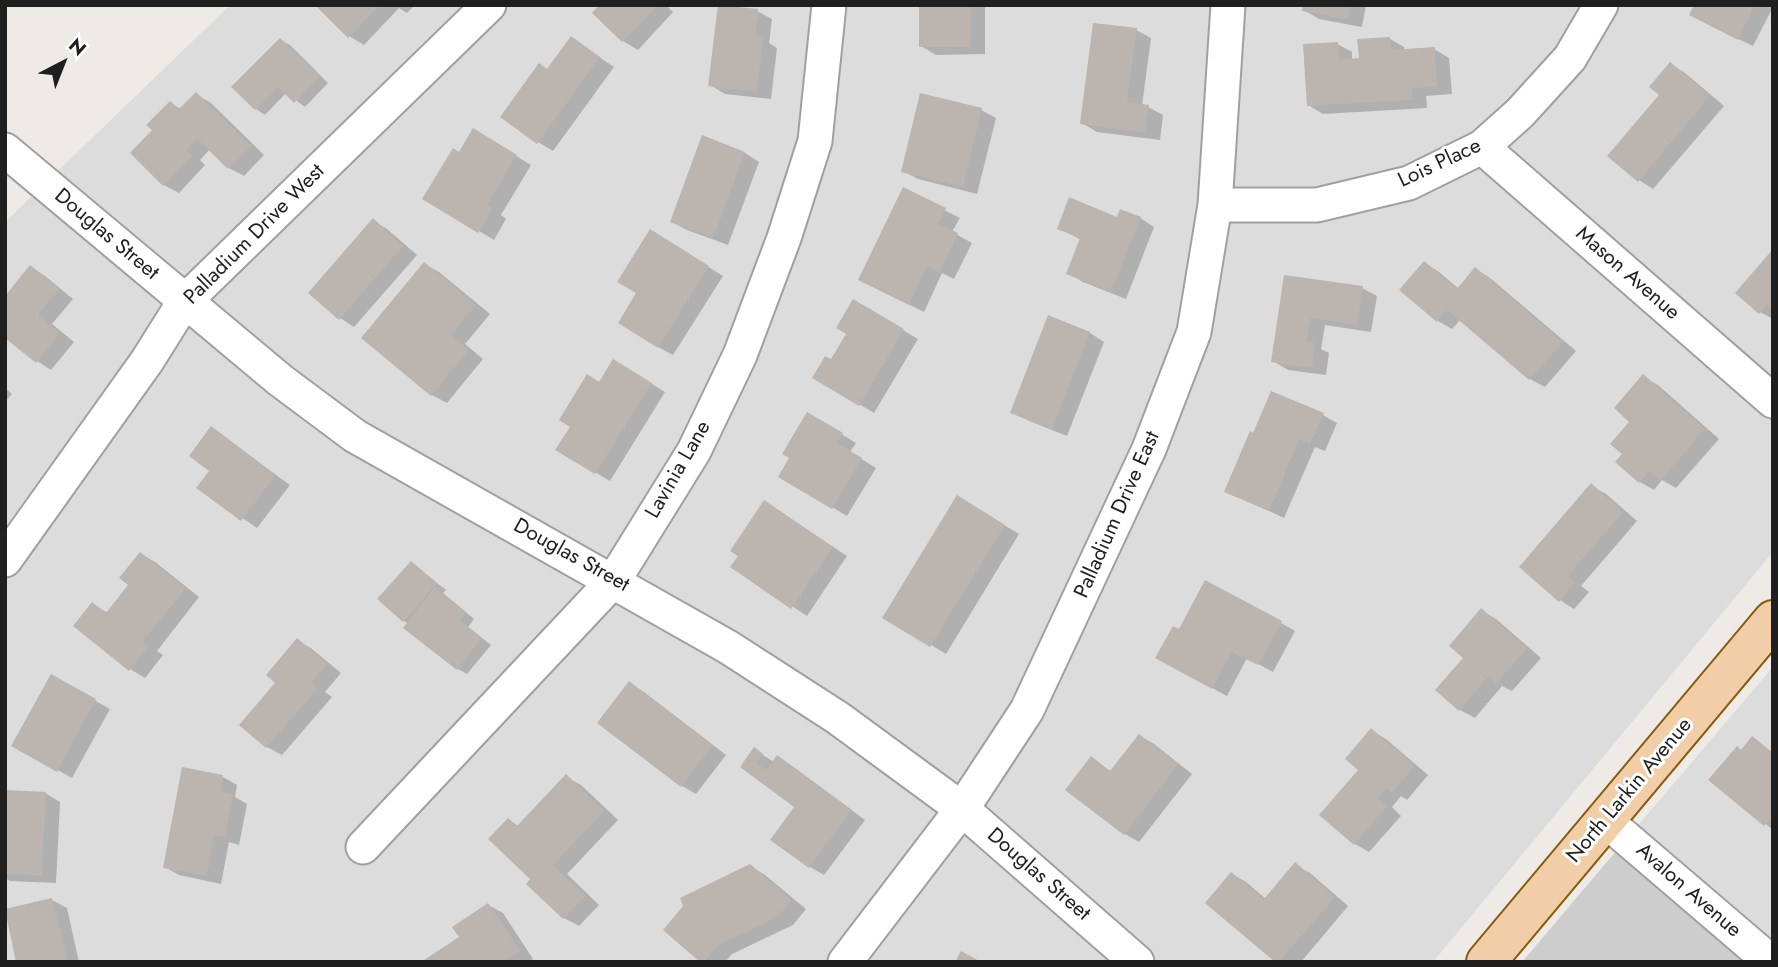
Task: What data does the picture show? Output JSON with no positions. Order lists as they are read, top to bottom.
{
  "streets": {
    "main road": ["North Larkin Avenue"],
    "street": [
      "Lois Place",
      "Douglas Street",
      "Palladium Drive West",
      "Mason Avenue",
      "Lavinia Lane",
      "Palladium Drive East",
      "Avalon Avenue"
    ]
  },
  "crossings": [
    ["Lois Place", "Mason Avenue"],
    ["Lois Place", "Palladium Drive East"],
    ["Douglas Street", "Palladium Drive West"],
    ["Douglas Street", "Lavinia Lane"],
    ["Douglas Street", "Palladium Drive East"],
    ["North Larkin Avenue", "Avalon Avenue"]
  ],
  "north": "top right"
}
